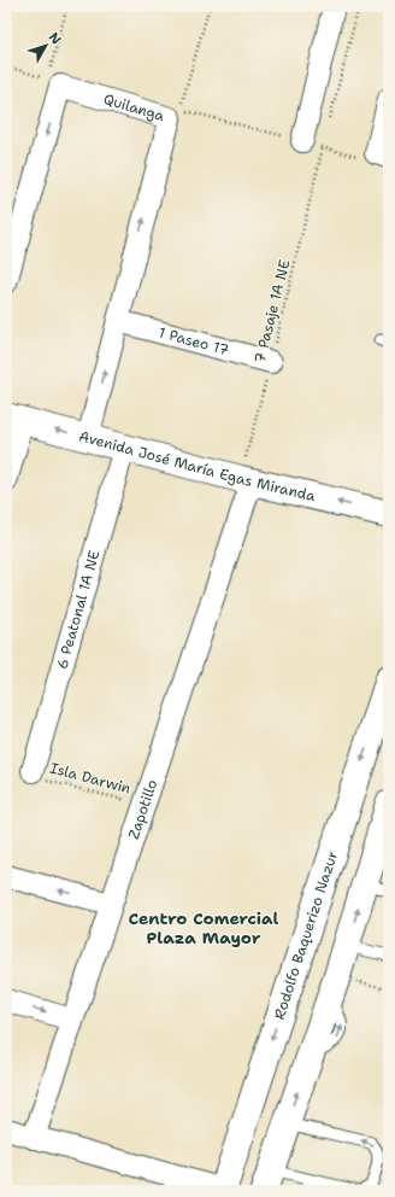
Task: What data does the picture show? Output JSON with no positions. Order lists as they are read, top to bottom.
{
  "streets": {
    "main road": ["Avenida José María Egas Miranda", "Rodolfo Baquerizo Nazur"],
    "street": [
      "Quilanga",
      "1 Paseo 17",
      "6 Peatonal 1A NE",
      "Zapotillo"
    ],
    "path": ["7 Pasaje 1A NE", "Isla Darwin"]
  },
  "crossings": [
    ["Quilanga", "1 Paseo 17"],
    ["Quilanga", "Avenida José María Egas Miranda"],
    ["7 Pasaje 1A NE", "1 Paseo 17"],
    ["7 Pasaje 1A NE", "Avenida José María Egas Miranda"],
    ["7 Pasaje 1A NE", "Zapotillo"],
    ["Avenida José María Egas Miranda", "6 Peatonal 1A NE"],
    ["Avenida José María Egas Miranda", "Zapotillo"],
    ["6 Peatonal 1A NE", "Isla Darwin"],
    ["Isla Darwin", "Zapotillo"]
  ],
  "one_way": ["Avenida José María Egas Miranda"],
  "districts": ["Centro Comercial Plaza Mayor"],
  "north": "top right"
}
